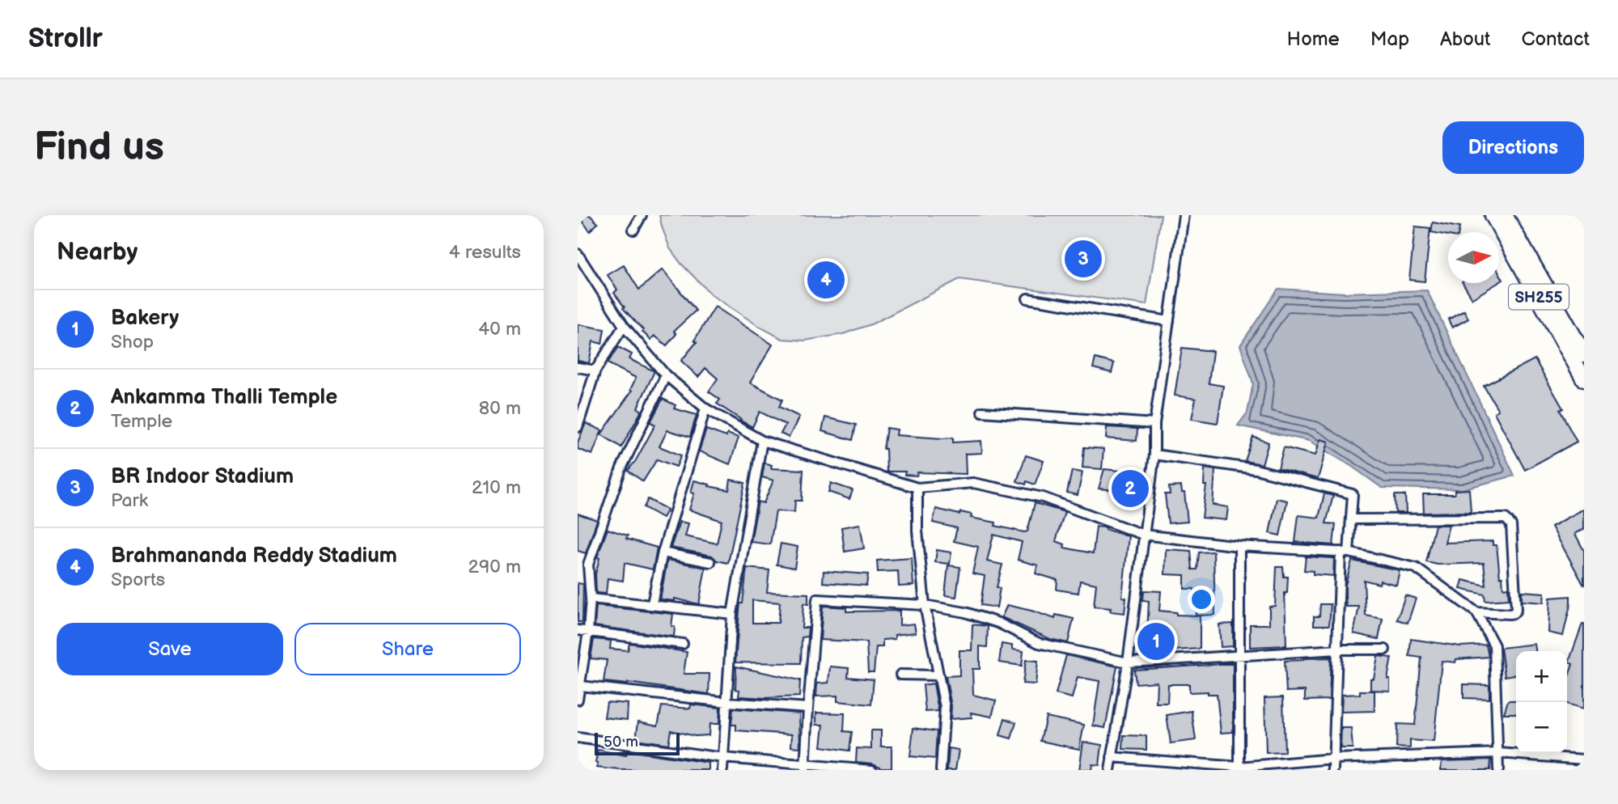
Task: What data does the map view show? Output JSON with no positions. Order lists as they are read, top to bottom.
{
  "streets": {
    "main road": ["SH255"]
  },
  "scale_bar": "50 m",
  "north": "right",
  "page": {
    "header": "Strollr",
    "nav": [
      "Home",
      "Map",
      "About",
      "Contact"
    ],
    "buttons": [
      "Directions",
      ["Save", "Share"]
    ],
    "title": "Find us",
    "heading": ["Nearby", "4 results"],
    "pins": [
      "3",
      "4",
      "2",
      "1"
    ],
    "list": [
      {
        "mark": "1",
        "name": "Bakery",
        "note": "Shop",
        "value": "40 m"
      },
      {
        "mark": "2",
        "name": "Ankamma Thalli Temple",
        "note": "Temple",
        "value": "80 m"
      },
      {
        "mark": "3",
        "name": "BR Indoor Stadium",
        "note": "Park",
        "value": "210 m"
      },
      {
        "mark": "4",
        "name": "Brahmananda Reddy Stadium",
        "note": "Sports",
        "value": "290 m"
      }
    ],
    "map_buttons": ["+", "−"],
    "scale": "50 m"
  }
}
